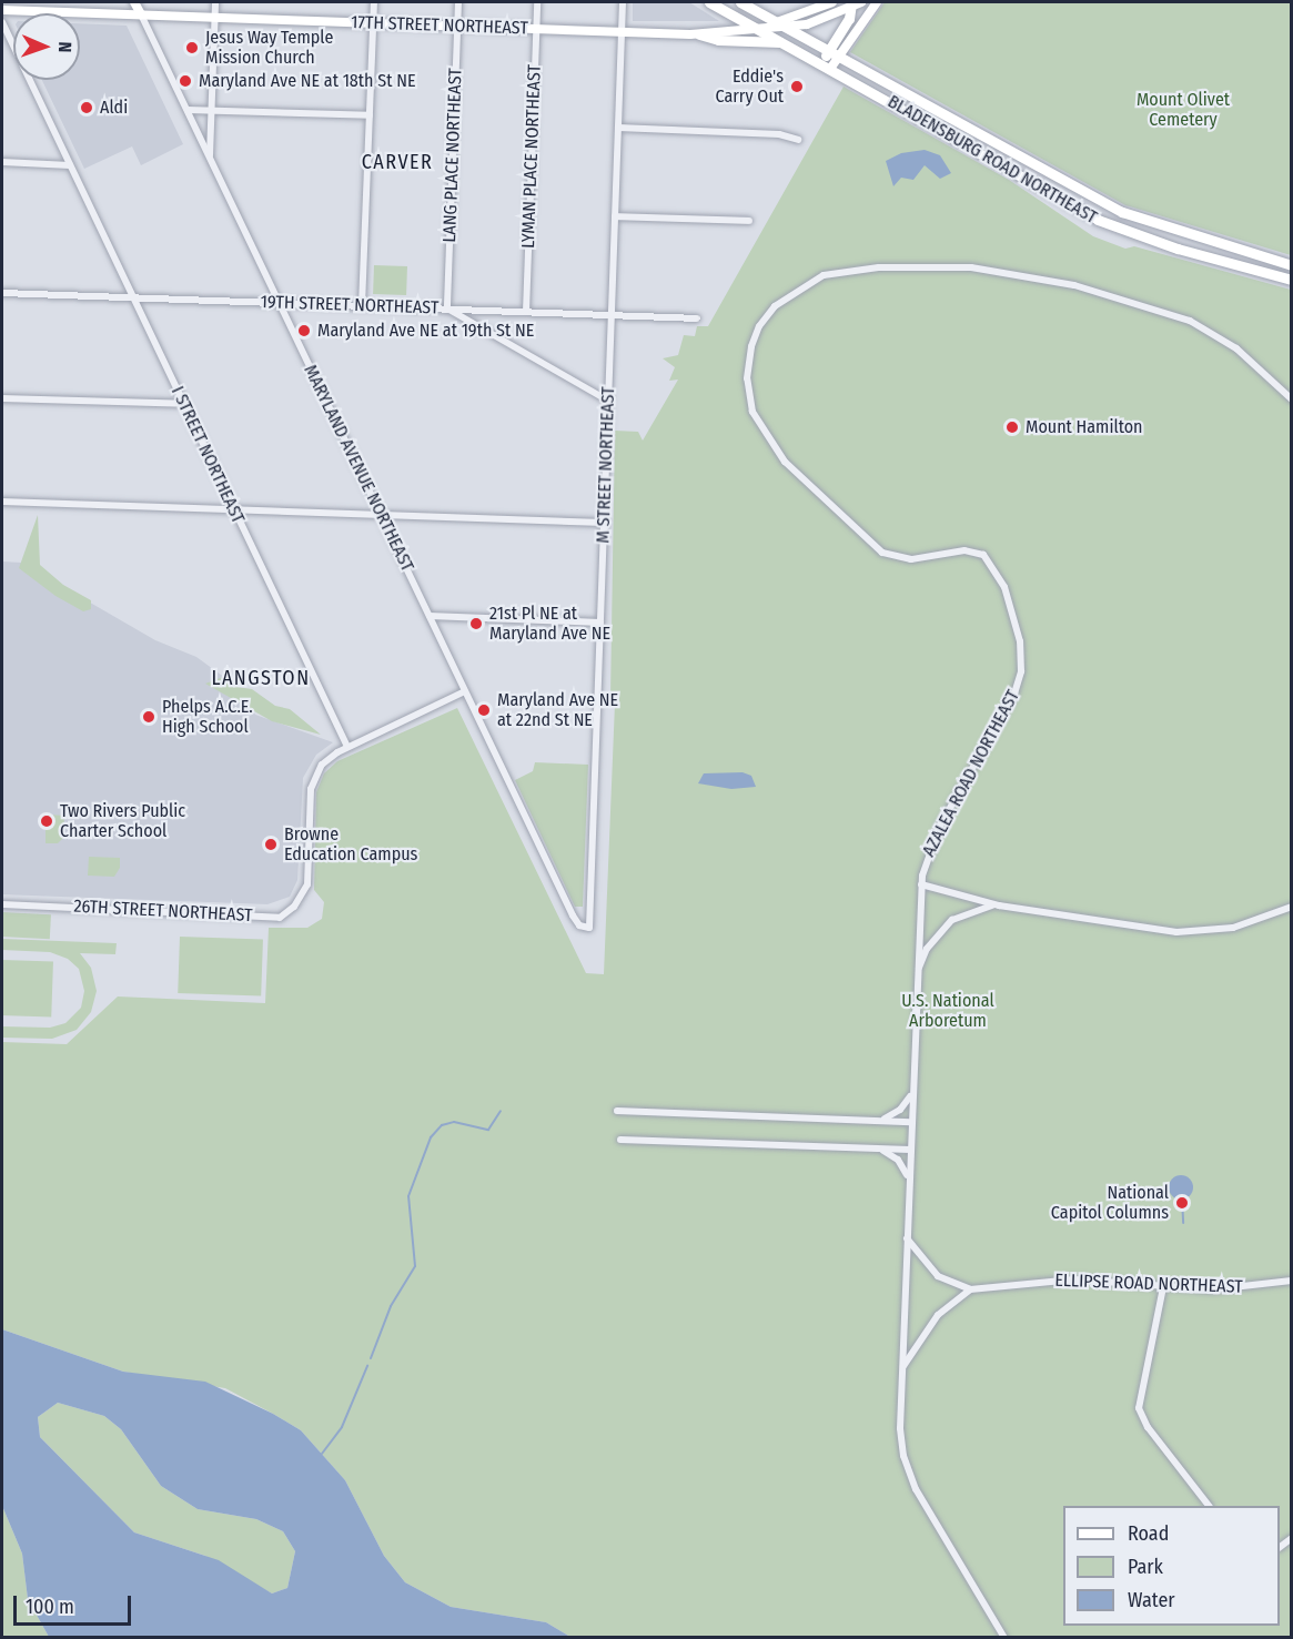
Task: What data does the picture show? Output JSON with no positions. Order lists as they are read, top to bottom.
{
  "streets": {
    "main road": ["17TH STREET NORTHEAST", "BLADENSBURG ROAD NORTHEAST", "MARYLAND AVENUE NORTHEAST"],
    "street": [
      "LANG PLACE NORTHEAST",
      "LYMAN PLACE NORTHEAST",
      "19TH STREET NORTHEAST",
      "I STREET NORTHEAST",
      "M STREET NORTHEAST",
      "AZALEA ROAD NORTHEAST",
      "26TH STREET NORTHEAST",
      "ELLIPSE ROAD NORTHEAST"
    ]
  },
  "crossings": [
    ["17TH STREET NORTHEAST", "LANG PLACE NORTHEAST"],
    ["17TH STREET NORTHEAST", "LYMAN PLACE NORTHEAST"],
    ["17TH STREET NORTHEAST", "BLADENSBURG ROAD NORTHEAST"],
    ["17TH STREET NORTHEAST", "M STREET NORTHEAST"],
    ["17TH STREET NORTHEAST", "MARYLAND AVENUE NORTHEAST"],
    ["LANG PLACE NORTHEAST", "19TH STREET NORTHEAST"],
    ["LYMAN PLACE NORTHEAST", "19TH STREET NORTHEAST"],
    ["19TH STREET NORTHEAST", "I STREET NORTHEAST"],
    ["19TH STREET NORTHEAST", "M STREET NORTHEAST"],
    ["19TH STREET NORTHEAST", "MARYLAND AVENUE NORTHEAST"],
    ["I STREET NORTHEAST", "26TH STREET NORTHEAST"],
    ["M STREET NORTHEAST", "MARYLAND AVENUE NORTHEAST"],
    ["AZALEA ROAD NORTHEAST", "ELLIPSE ROAD NORTHEAST"]
  ],
  "districts": ["CARVER", "LANGSTON"],
  "parks": ["Mount Olivet Cemetery", "U.S. National Arboretum"],
  "places": [
    "Jesus Way Temple Mission Church",
    "Maryland Ave NE at 18th St NE",
    "Eddie's Carry Out",
    "Aldi",
    "Maryland Ave NE at 19th St NE",
    "Mount Hamilton",
    "21st Pl NE at Maryland Ave NE",
    "Maryland Ave NE at 22nd St NE",
    "Phelps A.C.E. High School",
    "Two Rivers Public Charter School",
    "Browne Education Campus",
    "National Capitol Columns"
  ],
  "legend": ["Road", "Park", "Water"],
  "scale_bar": "100 m",
  "north": "right"
}
